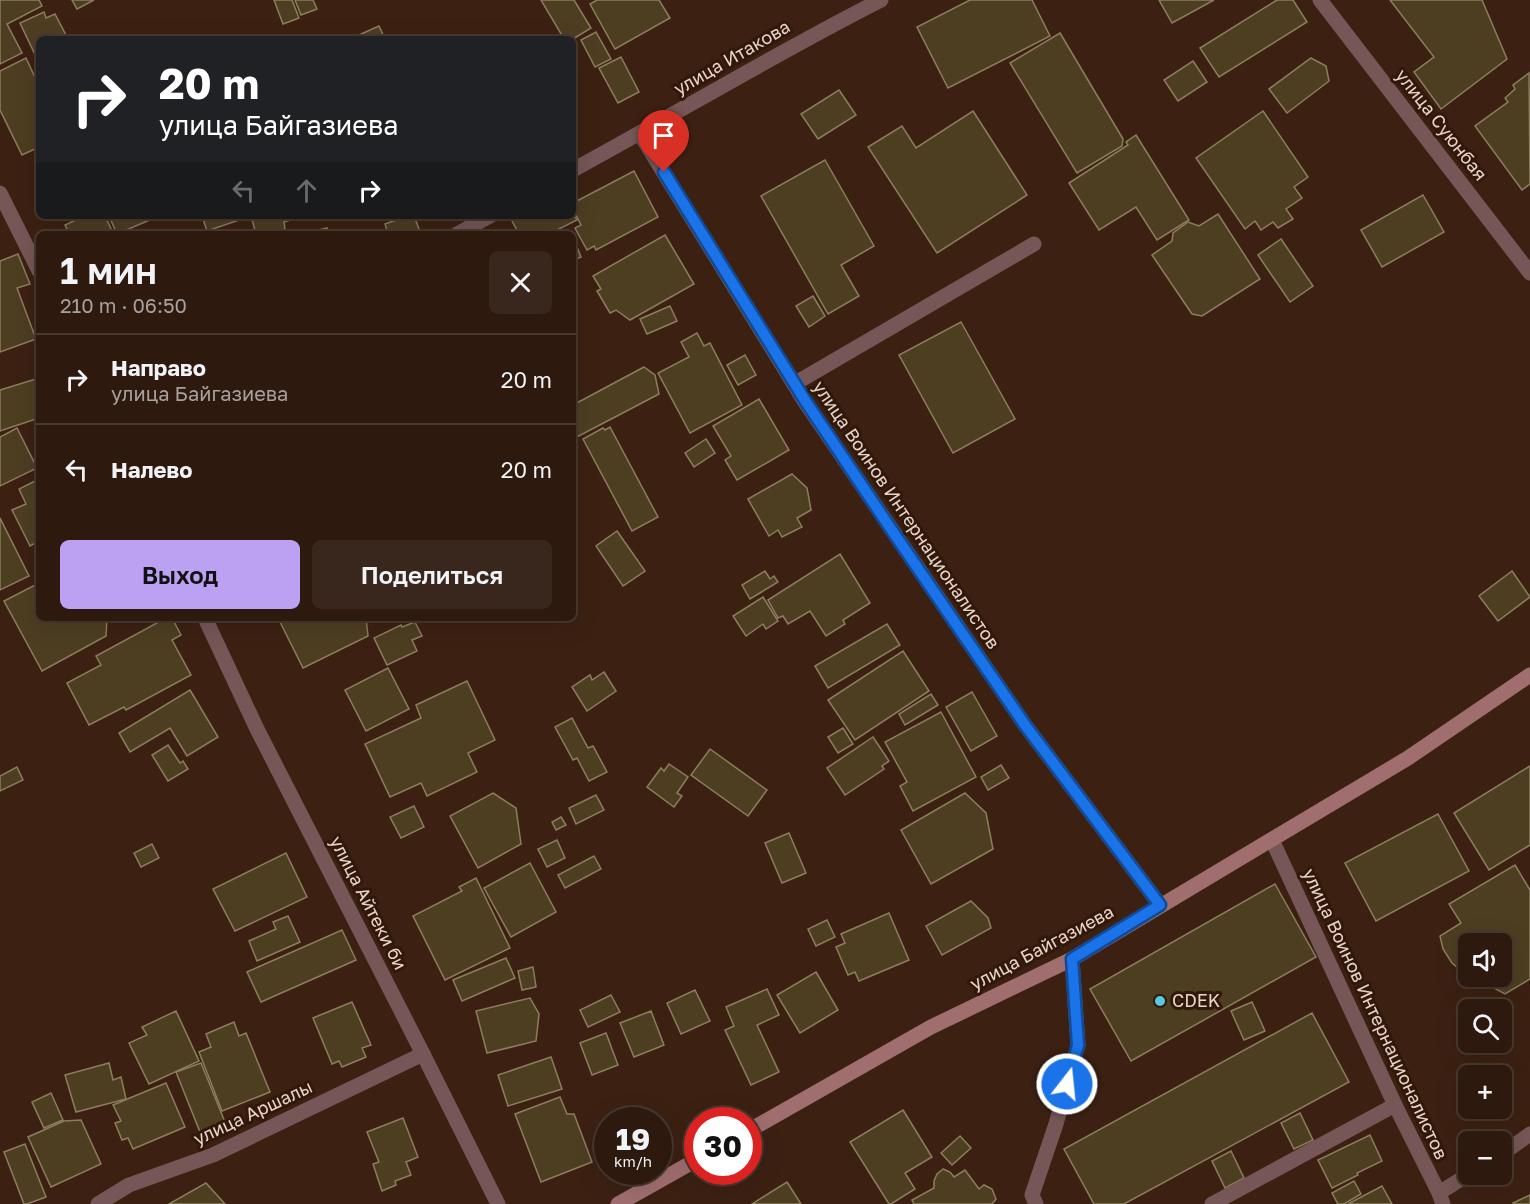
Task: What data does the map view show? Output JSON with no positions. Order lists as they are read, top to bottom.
{
  "streets": {
    "main road": ["улица Байгазиева"],
    "street": [
      "улица Итакова",
      "улица Суюнбая",
      "улица Воинов Интернационалистов",
      "улица Айтеки би",
      "улица Аршалы"
    ]
  },
  "crossings": [
    ["улица Итакова", "улица Воинов Интернационалистов"],
    ["улица Воинов Интернационалистов", "улица Байгазиева"],
    ["улица Айтеки би", "улица Аршалы"]
  ],
  "places": ["CDEK"],
  "page": {
    "turn": ["20 m", "улица Байгазиева"],
    "heading": ["1 мин", "210 m · 06:50"],
    "list": [
      {
        "name": "Направо",
        "note": "улица Байгазиева",
        "value": "20 m"
      },
      {
        "name": "Налево",
        "value": "20 m"
      }
    ],
    "buttons": ["Выход", "Поделиться"],
    "map_buttons": ["+", "−"],
    "speed": "19 km/h",
    "limit": "30"
  }
}
